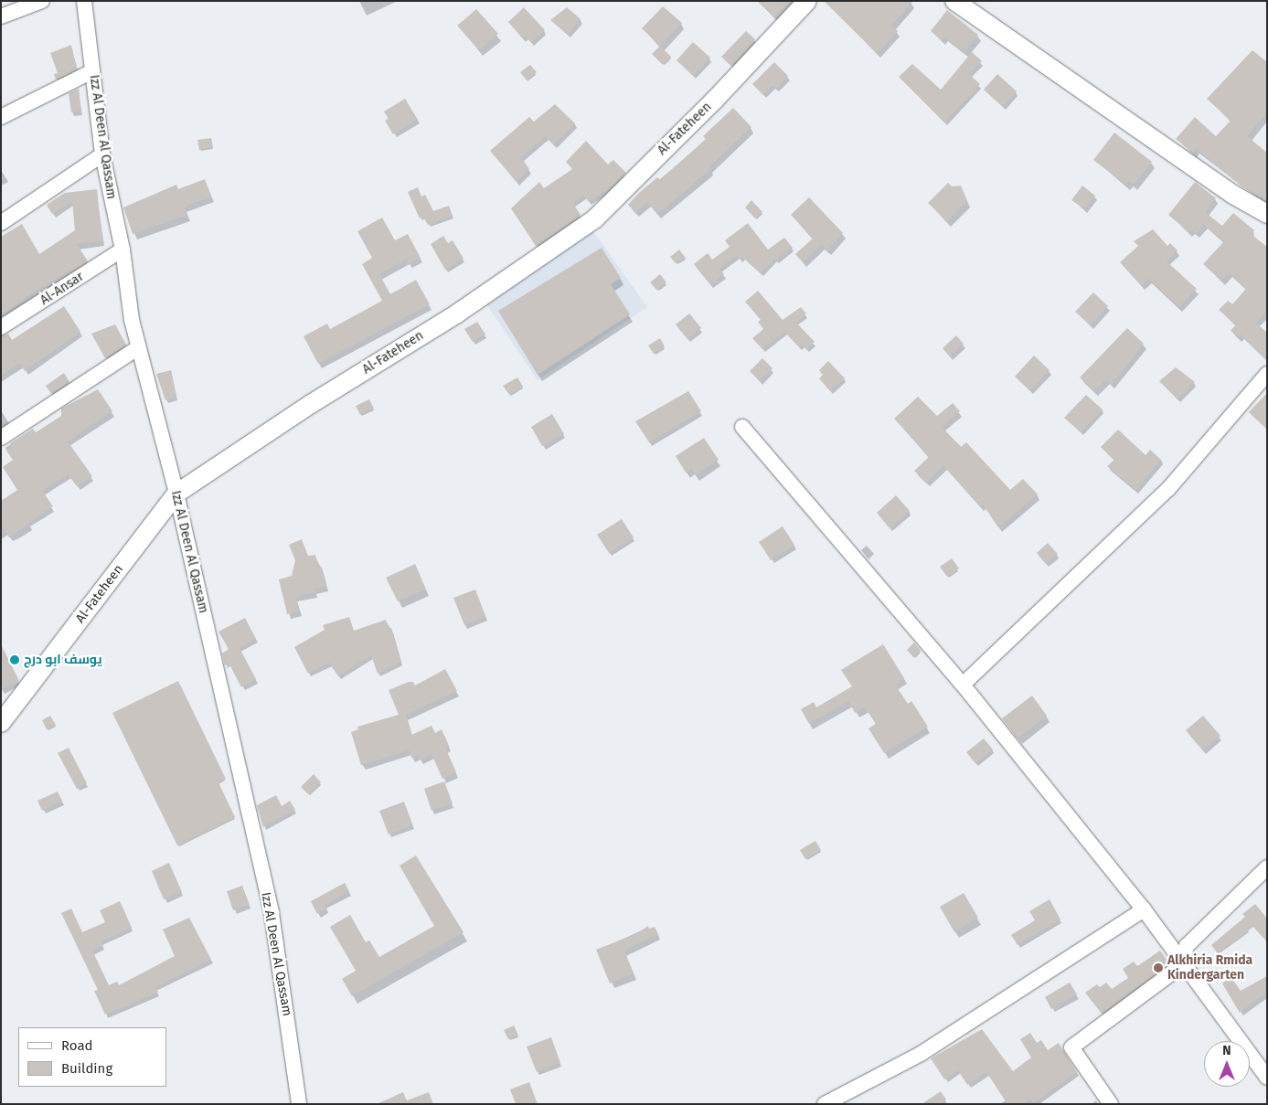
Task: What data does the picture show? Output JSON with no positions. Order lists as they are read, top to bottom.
{
  "streets": {
    "street": ["Al-Fateheen", "Izz Al Deen Al Qassam", "Al-Ansar"]
  },
  "crossings": [
    ["Al-Fateheen", "Izz Al Deen Al Qassam"],
    ["Izz Al Deen Al Qassam", "Al-Ansar"]
  ],
  "places": ["يوسف ابو درج", "Alkhiria Rmida Kindergarten"],
  "legend": ["Road", "Building"],
  "north": "top"
}
